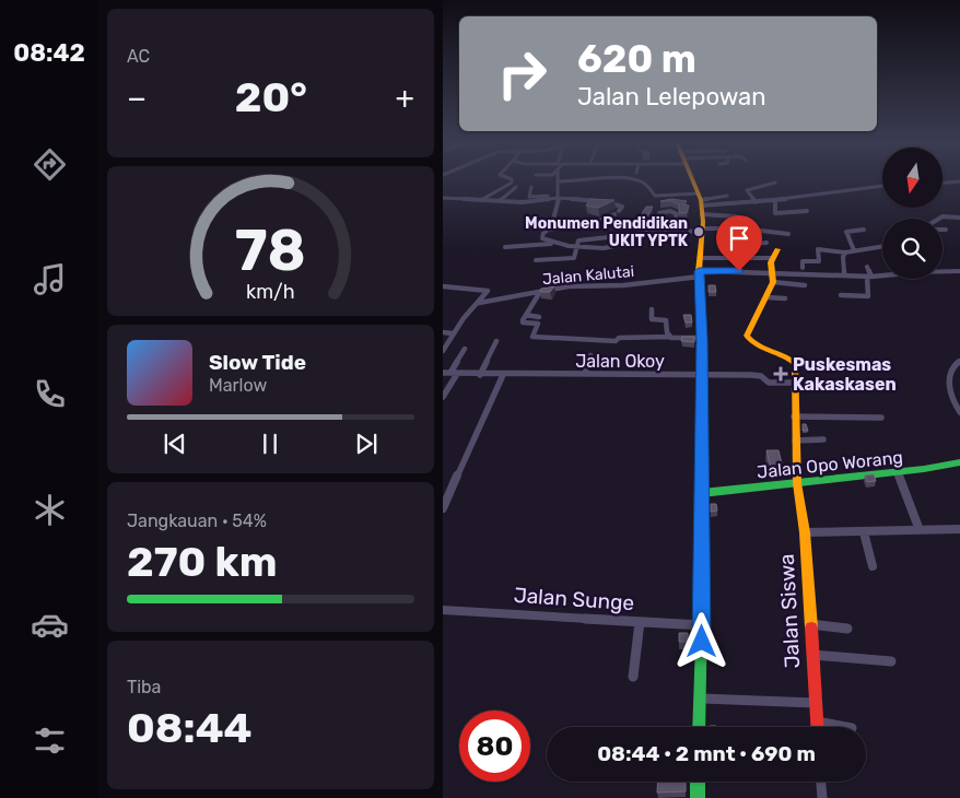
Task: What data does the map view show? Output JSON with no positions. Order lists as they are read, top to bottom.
{
  "streets": {
    "main road": ["Jalan Opo Worang", "Jalan Siswa"],
    "street": ["Jalan Kalutai", "Jalan Okoy", "Jalan Sunge"]
  },
  "crossings": [
    ["Jalan Okoy", "Jalan Siswa"],
    ["Jalan Opo Worang", "Jalan Siswa"]
  ],
  "places": {
    "other": ["Monumen Pendidikan UKIT YPTK"],
    "health": ["Puskesmas Kakaskasen"]
  },
  "north": "bottom",
  "page": {
    "tabs": "08:42",
    "tile": [
      "AC",
      ["Jangkauan · 54%", "270 km"],
      ["Tiba", "08:44"]
    ],
    "turn": ["620 m", "Jalan Lelepowan"],
    "heat": ["−", "20°", "+"],
    "song": ["Slow Tide", "Marlow"],
    "limit": "80",
    "trip": "08:44 · 2 mnt · 690 m",
    "gauge": ["78", "km/h"]
  }
}
